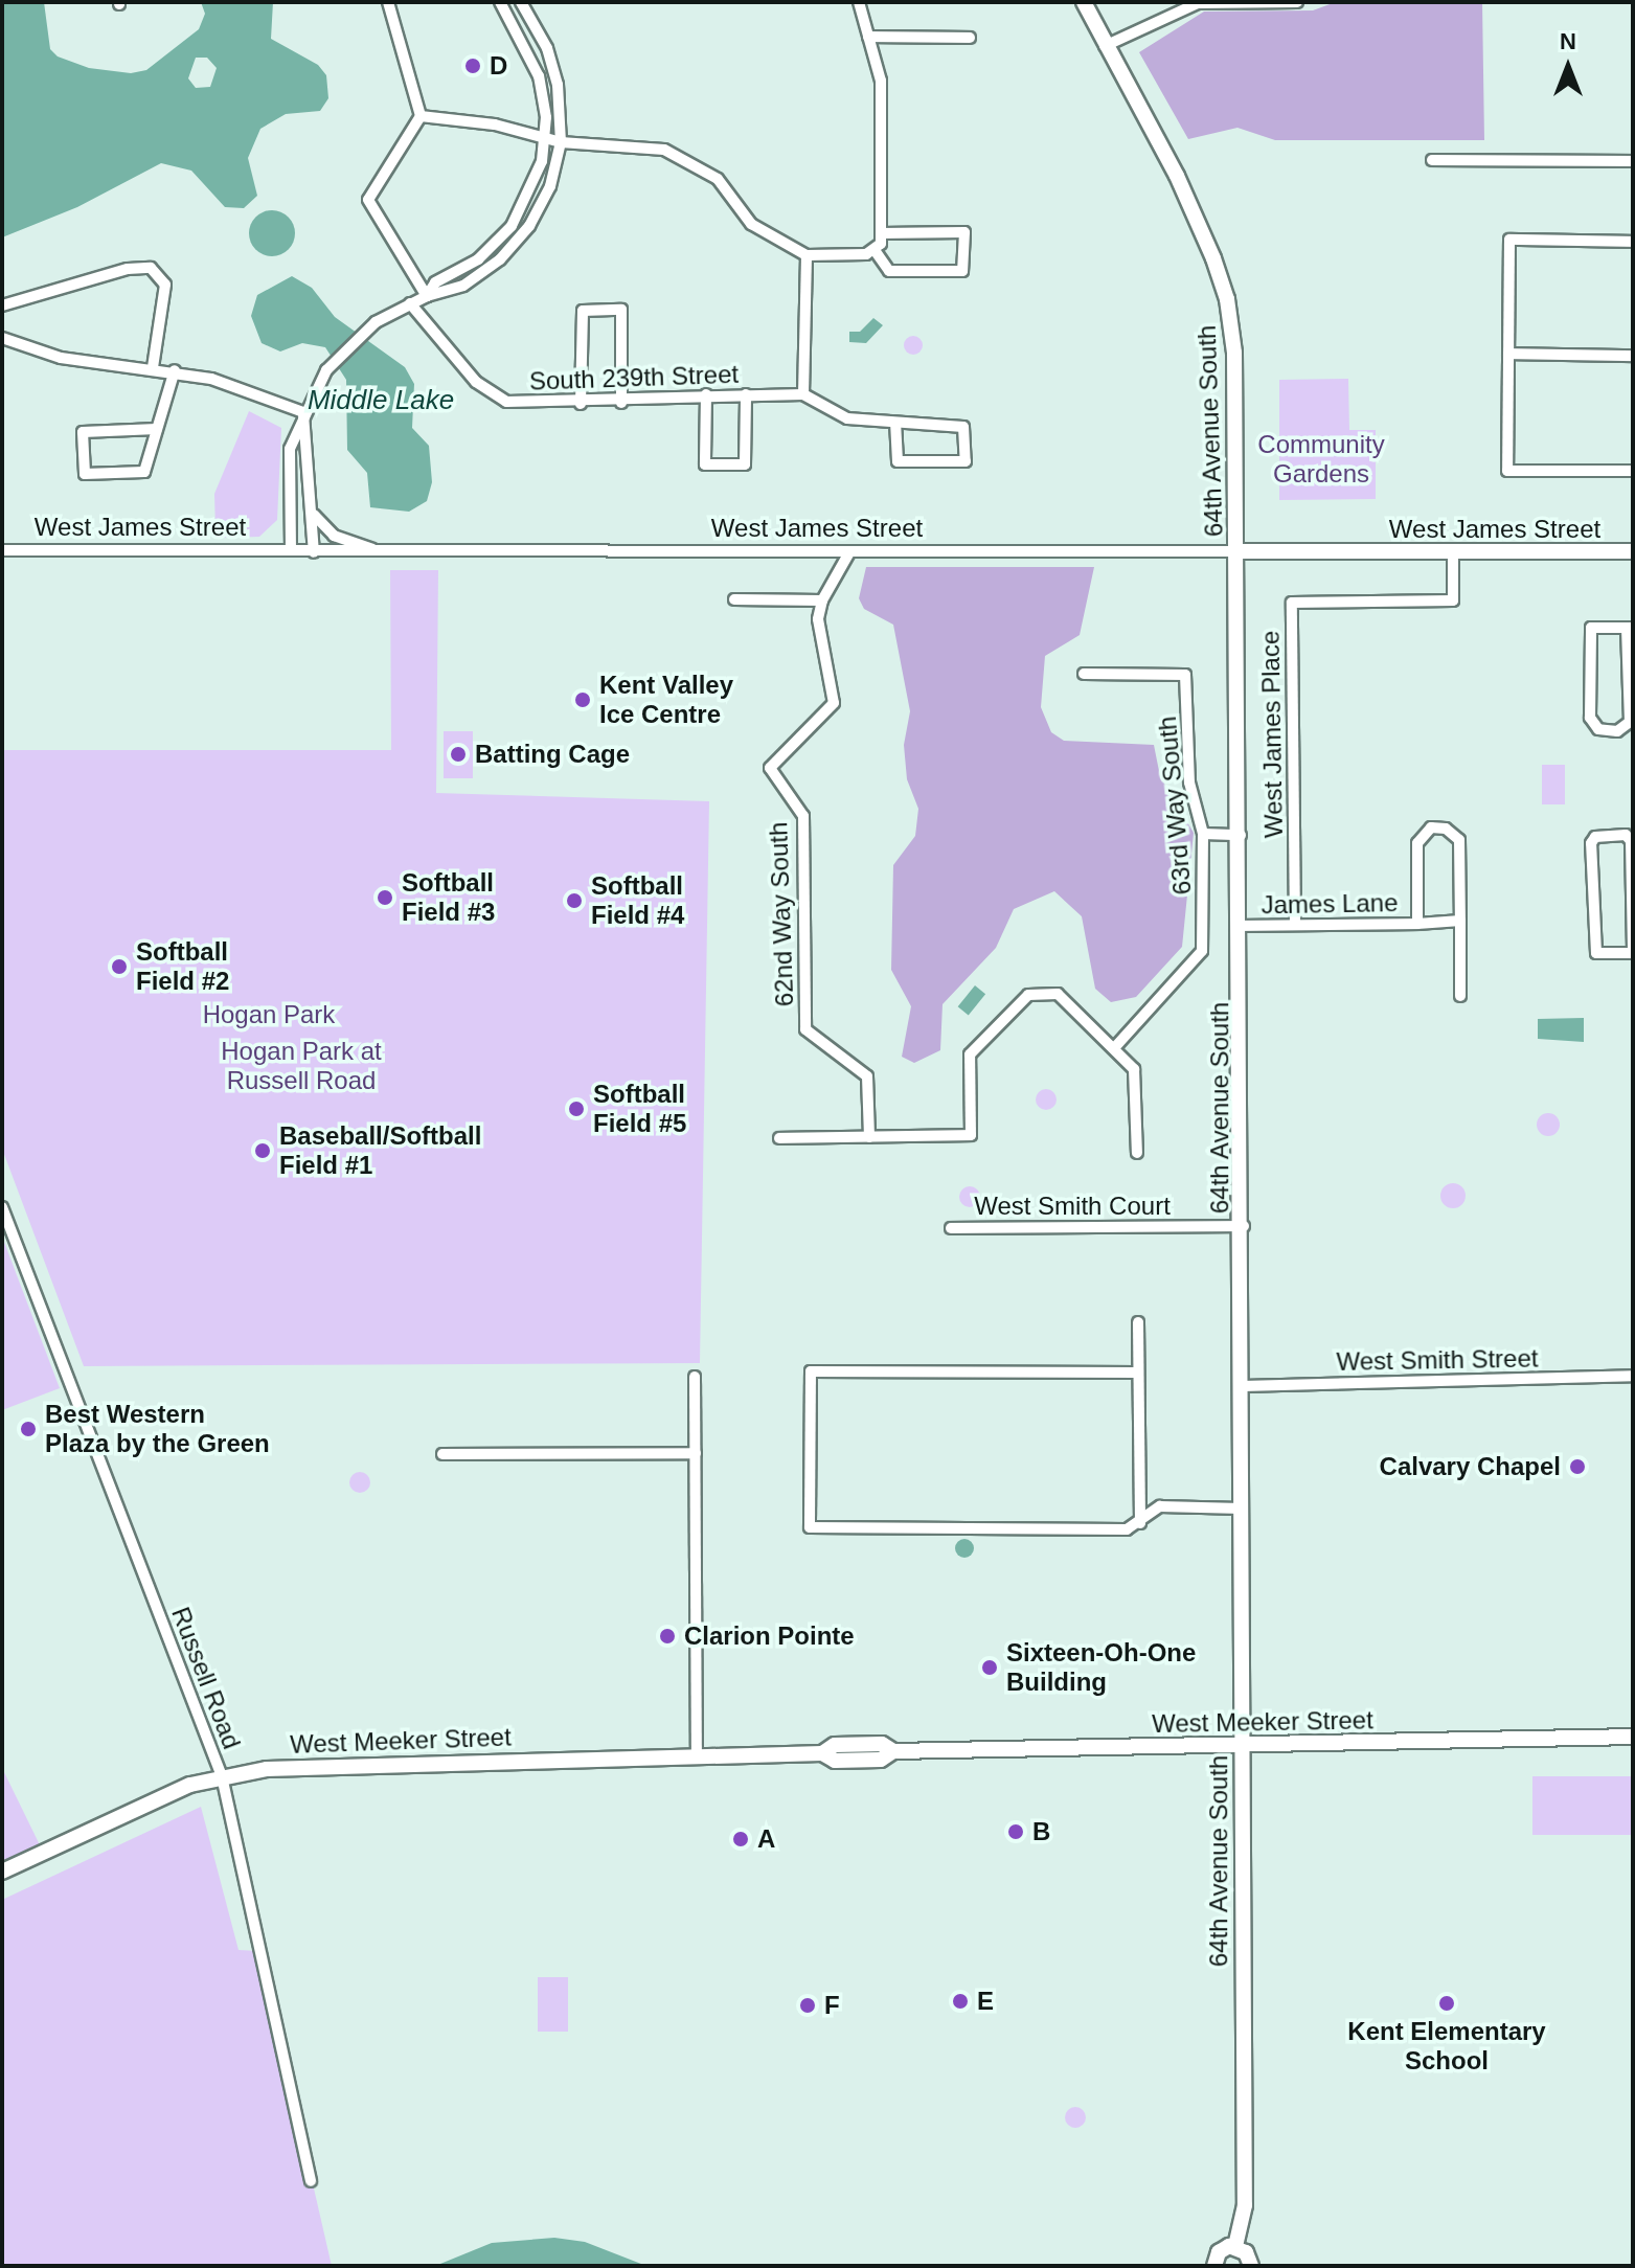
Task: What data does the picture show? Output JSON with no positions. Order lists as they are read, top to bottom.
{
  "streets": {
    "street": [
      "South 239th Street",
      "64th Avenue South",
      "West James Street",
      "West James Place",
      "63rd Way South",
      "James Lane",
      "62nd Way South",
      "West Smith Court",
      "West Smith Street",
      "Russell Road",
      "West Meeker Street"
    ]
  },
  "crossings": [
    ["64th Avenue South", "West James Street"],
    ["64th Avenue South", "James Lane"],
    ["64th Avenue South", "West Smith Court"],
    ["64th Avenue South", "West Smith Street"],
    ["64th Avenue South", "West Meeker Street"],
    ["West James Street", "West James Place"],
    ["West James Street", "62nd Way South"],
    ["West James Place", "James Lane"],
    ["Russell Road", "West Meeker Street"]
  ],
  "water": ["Middle Lake"],
  "parks": ["Community Gardens", "Hogan Park", "Hogan Park at Russell Road"],
  "places": [
    "D",
    "Kent Valley Ice Centre",
    "Batting Cage",
    "Softball Field #3",
    "Softball Field #4",
    "Softball Field #2",
    "Softball Field #5",
    "Baseball/Softball Field #1",
    "Best Western Plaza by the Green",
    "Calvary Chapel",
    "Clarion Pointe",
    "Sixteen-Oh-One Building",
    "B",
    "A",
    "E",
    "Kent Elementary School",
    "F"
  ],
  "north": "top"
}
